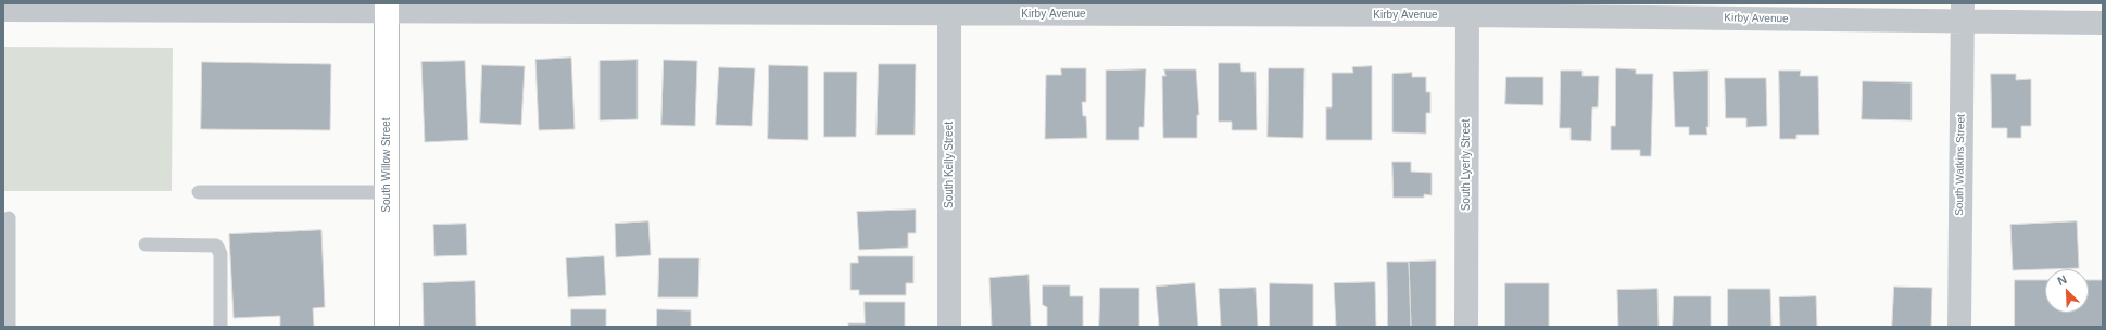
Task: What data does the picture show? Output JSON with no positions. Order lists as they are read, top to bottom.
{
  "streets": {
    "main road": ["South Willow Street"],
    "street": [
      "Kirby Avenue",
      "South Kelly Street",
      "South Lyerly Street",
      "South Watkins Street"
    ]
  },
  "crossings": [
    ["Kirby Avenue", "South Willow Street"],
    ["Kirby Avenue", "South Kelly Street"],
    ["Kirby Avenue", "South Lyerly Street"],
    ["Kirby Avenue", "South Watkins Street"]
  ],
  "north": "top left"
}
